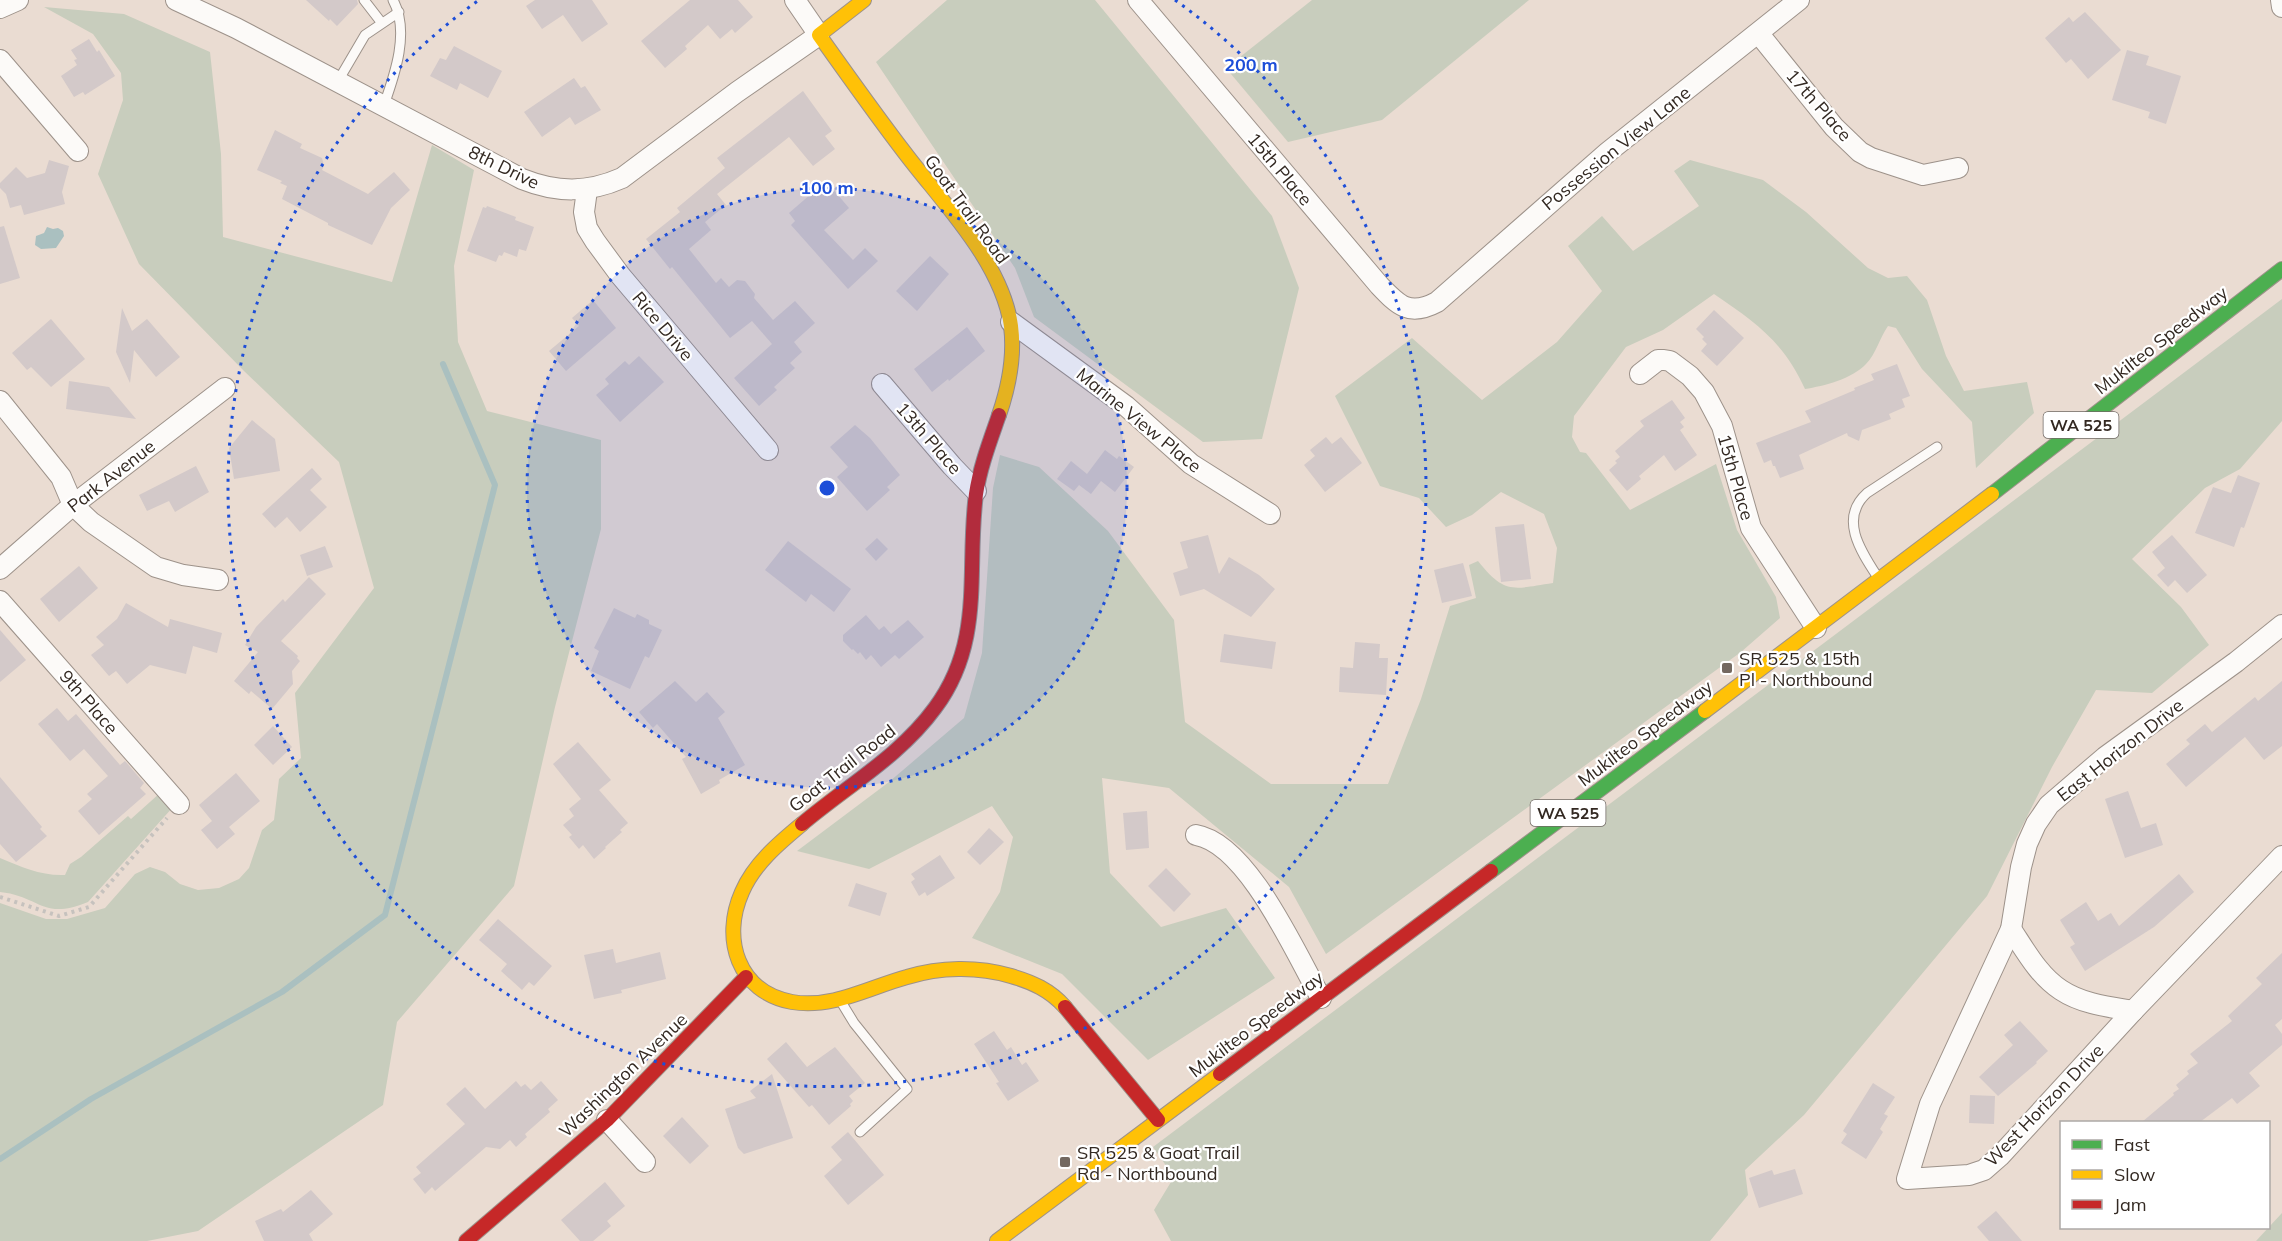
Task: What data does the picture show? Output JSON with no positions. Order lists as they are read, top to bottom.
{
  "streets": {
    "street": [
      "17th Place",
      "Possession View Lane",
      "8th Drive",
      "15th Place",
      "Goat Trail Road",
      "Rice Drive",
      "Mukilteo Speedway",
      "Marine View Place",
      "WA 525",
      "13th Place",
      "Park Avenue",
      "9th Place",
      "East Horizon Drive",
      "Washington Avenue",
      "West Horizon Drive"
    ]
  },
  "crossings": [
    ["17th Place", "Possession View Lane"],
    ["Possession View Lane", "15th Place"],
    ["8th Drive", "Goat Trail Road"],
    ["8th Drive", "Rice Drive"],
    ["15th Place", "Mukilteo Speedway"],
    ["Goat Trail Road", "Marine View Place"],
    ["Goat Trail Road", "13th Place"],
    ["Goat Trail Road", "Washington Avenue"],
    ["East Horizon Drive", "West Horizon Drive"]
  ],
  "places": {
    "transit": ["SR 525 & 15th Pl - Northbound", "SR 525 & Goat Trail Rd - Northbound"]
  },
  "legend": ["Fast", "Slow", "Jam"],
  "rings": ["200 m", "100 m"]
}
